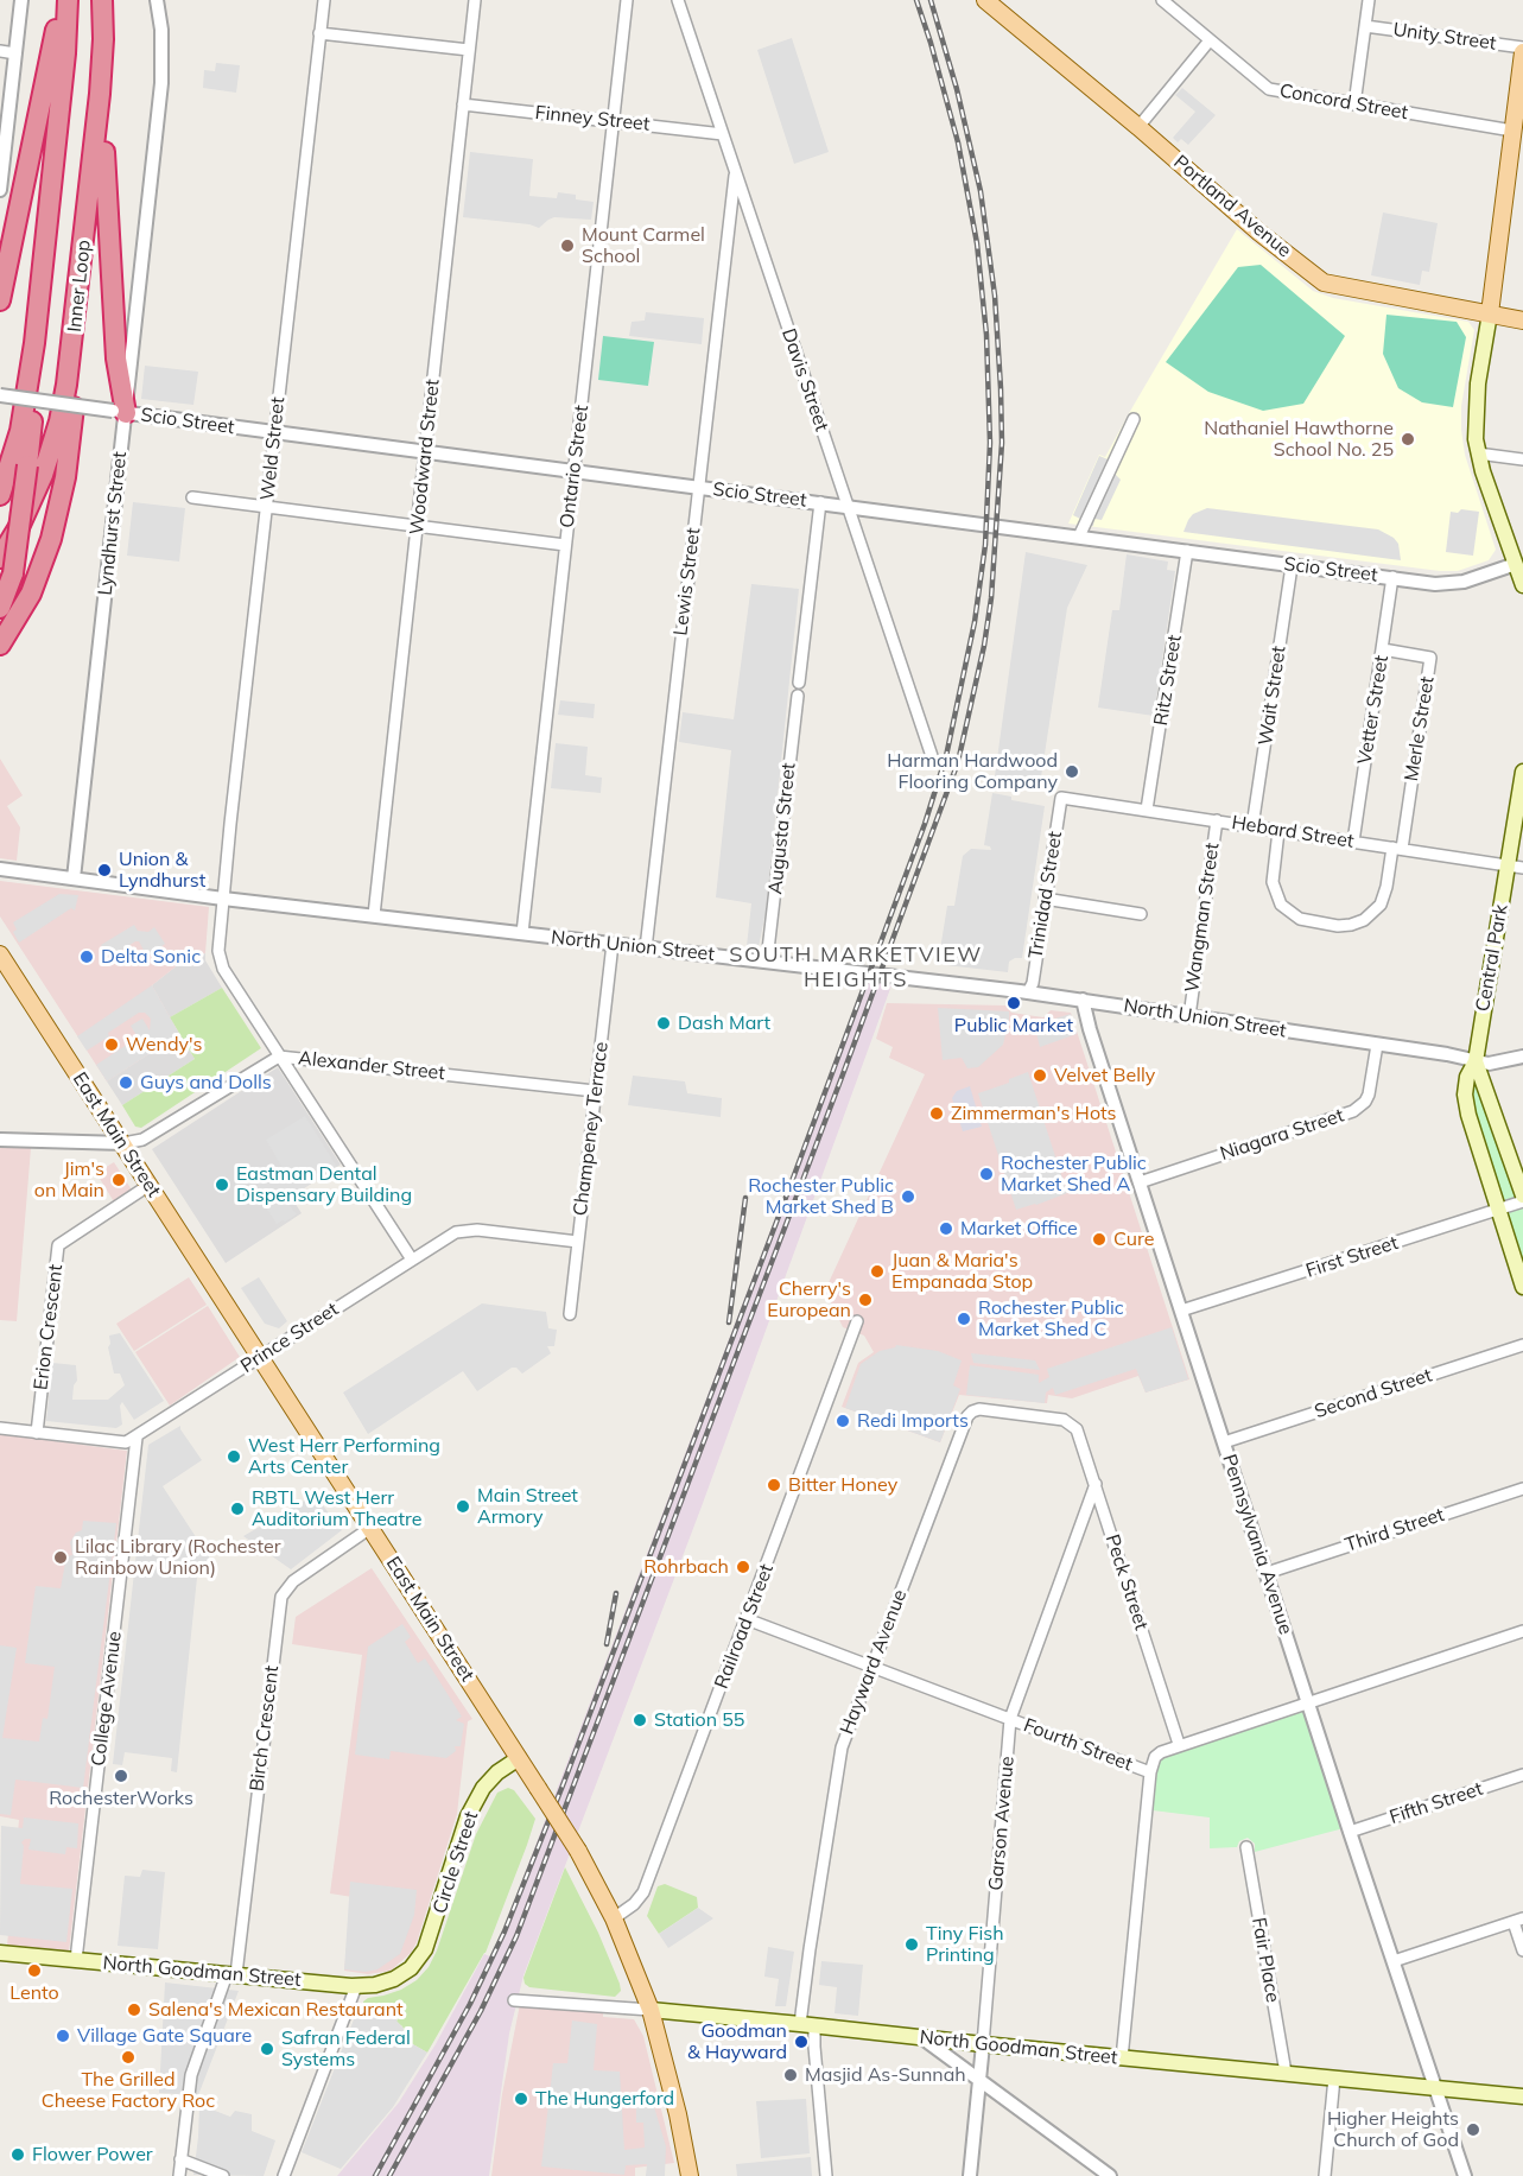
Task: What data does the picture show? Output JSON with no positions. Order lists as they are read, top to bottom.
{
  "streets": {
    "highway": ["Inner Loop"],
    "main road": [
      "Portland Avenue",
      "Central Park",
      "East Main Street",
      "Circle Street",
      "North Goodman Street"
    ],
    "street": [
      "Unity Street",
      "Concord Street",
      "Finney Street",
      "Davis Street",
      "Scio Street",
      "Weld Street",
      "Woodward Street",
      "Ontario Street",
      "Lyndhurst Street",
      "Lewis Street",
      "Ritz Street",
      "Wait Street",
      "Vetter Street",
      "Merle Street",
      "Augusta Street",
      "Hebard Street",
      "Trinidad Street",
      "Wangman Street",
      "North Union Street",
      "Alexander Street",
      "Champeney Terrace",
      "Niagara Street",
      "First Street",
      "Erion Crescent",
      "Prince Street",
      "Second Street",
      "Third Street",
      "Pennsylvania Avenue",
      "Peck Street",
      "Railroad Street",
      "Hayward Avenue",
      "College Avenue",
      "Birch Crescent",
      "Fourth Street",
      "Fifth Street",
      "Garson Avenue",
      "Fair Place"
    ]
  },
  "crossings": [
    ["Finney Street", "Davis Street"],
    ["Finney Street", "Woodward Street"],
    ["Finney Street", "Ontario Street"],
    ["Davis Street", "Scio Street"],
    ["Davis Street", "Lewis Street"],
    ["Scio Street", "Weld Street"],
    ["Scio Street", "Woodward Street"],
    ["Scio Street", "Ontario Street"],
    ["Scio Street", "Lyndhurst Street"],
    ["Scio Street", "Lewis Street"],
    ["Scio Street", "Ritz Street"],
    ["Scio Street", "Wait Street"],
    ["Scio Street", "Vetter Street"],
    ["Weld Street", "North Union Street"],
    ["Weld Street", "Alexander Street"],
    ["Weld Street", "Prince Street"],
    ["Woodward Street", "North Union Street"],
    ["Ontario Street", "North Union Street"],
    ["Lyndhurst Street", "North Union Street"],
    ["Lewis Street", "North Union Street"],
    ["Ritz Street", "Hebard Street"],
    ["Wait Street", "Hebard Street"],
    ["Vetter Street", "Merle Street"],
    ["Vetter Street", "Hebard Street"],
    ["Merle Street", "Hebard Street"],
    ["Augusta Street", "North Union Street"],
    ["Hebard Street", "Trinidad Street"],
    ["Hebard Street", "Wangman Street"],
    ["Hebard Street", "Central Park"],
    ["Trinidad Street", "North Union Street"],
    ["Wangman Street", "North Union Street"],
    ["North Union Street", "Central Park"],
    ["North Union Street", "Champeney Terrace"],
    ["North Union Street", "Niagara Street"],
    ["North Union Street", "Pennsylvania Avenue"],
    ["Central Park", "First Street"],
    ["Alexander Street", "Champeney Terrace"],
    ["Alexander Street", "East Main Street"],
    ["Champeney Terrace", "Prince Street"],
    ["East Main Street", "Erion Crescent"],
    ["East Main Street", "Prince Street"],
    ["East Main Street", "Railroad Street"],
    ["East Main Street", "Birch Crescent"],
    ["East Main Street", "Circle Street"],
    ["East Main Street", "North Goodman Street"],
    ["Niagara Street", "Pennsylvania Avenue"],
    ["First Street", "Pennsylvania Avenue"],
    ["Prince Street", "College Avenue"],
    ["Second Street", "Pennsylvania Avenue"],
    ["Third Street", "Pennsylvania Avenue"],
    ["Pennsylvania Avenue", "Fourth Street"],
    ["Pennsylvania Avenue", "Fifth Street"],
    ["Pennsylvania Avenue", "North Goodman Street"],
    ["Peck Street", "Hayward Avenue"],
    ["Peck Street", "Fourth Street"],
    ["Peck Street", "Garson Avenue"],
    ["Railroad Street", "Fourth Street"],
    ["Hayward Avenue", "Fourth Street"],
    ["Hayward Avenue", "North Goodman Street"],
    ["College Avenue", "North Goodman Street"],
    ["Birch Crescent", "North Goodman Street"],
    ["Fourth Street", "Garson Avenue"],
    ["Garson Avenue", "North Goodman Street"],
    ["Circle Street", "North Goodman Street"],
    ["Fair Place", "North Goodman Street"]
  ],
  "districts": ["SOUTH MARKETVIEW HEIGHTS"],
  "places": [
    "Mount Carmel School",
    "Nathaniel Hawthorne School No. 25",
    "Harman Hardwood Flooring Company",
    "Union & Lyndhurst",
    "Delta Sonic",
    "Public Market",
    "Dash Mart",
    "Wendy's",
    "Velvet Belly",
    "Guys and Dolls",
    "Zimmerman's Hots",
    "Rochester Public Market Shed A",
    "Jim's on Main",
    "Eastman Dental Dispensary Building",
    "Rochester Public Market Shed B",
    "Market Office",
    "Cure",
    "Juan & Maria's Empanada Stop",
    "Cherry's European",
    "Rochester Public Market Shed C",
    "Redi Imports",
    "West Herr Performing Arts Center",
    "Bitter Honey",
    "Main Street Armory",
    "RBTL West Herr Auditorium Theatre",
    "Lilac Library (Rochester Rainbow Union)",
    "Rohrbach",
    "Station 55",
    "RochesterWorks",
    "Tiny Fish Printing",
    "Lento",
    "Salena's Mexican Restaurant",
    "Village Gate Square",
    "Goodman & Hayward",
    "Safran Federal Systems",
    "The Grilled Cheese Factory Roc",
    "Masjid As-Sunnah",
    "The Hungerford",
    "Higher Heights Church of God",
    "Flower Power"
  ]
}
